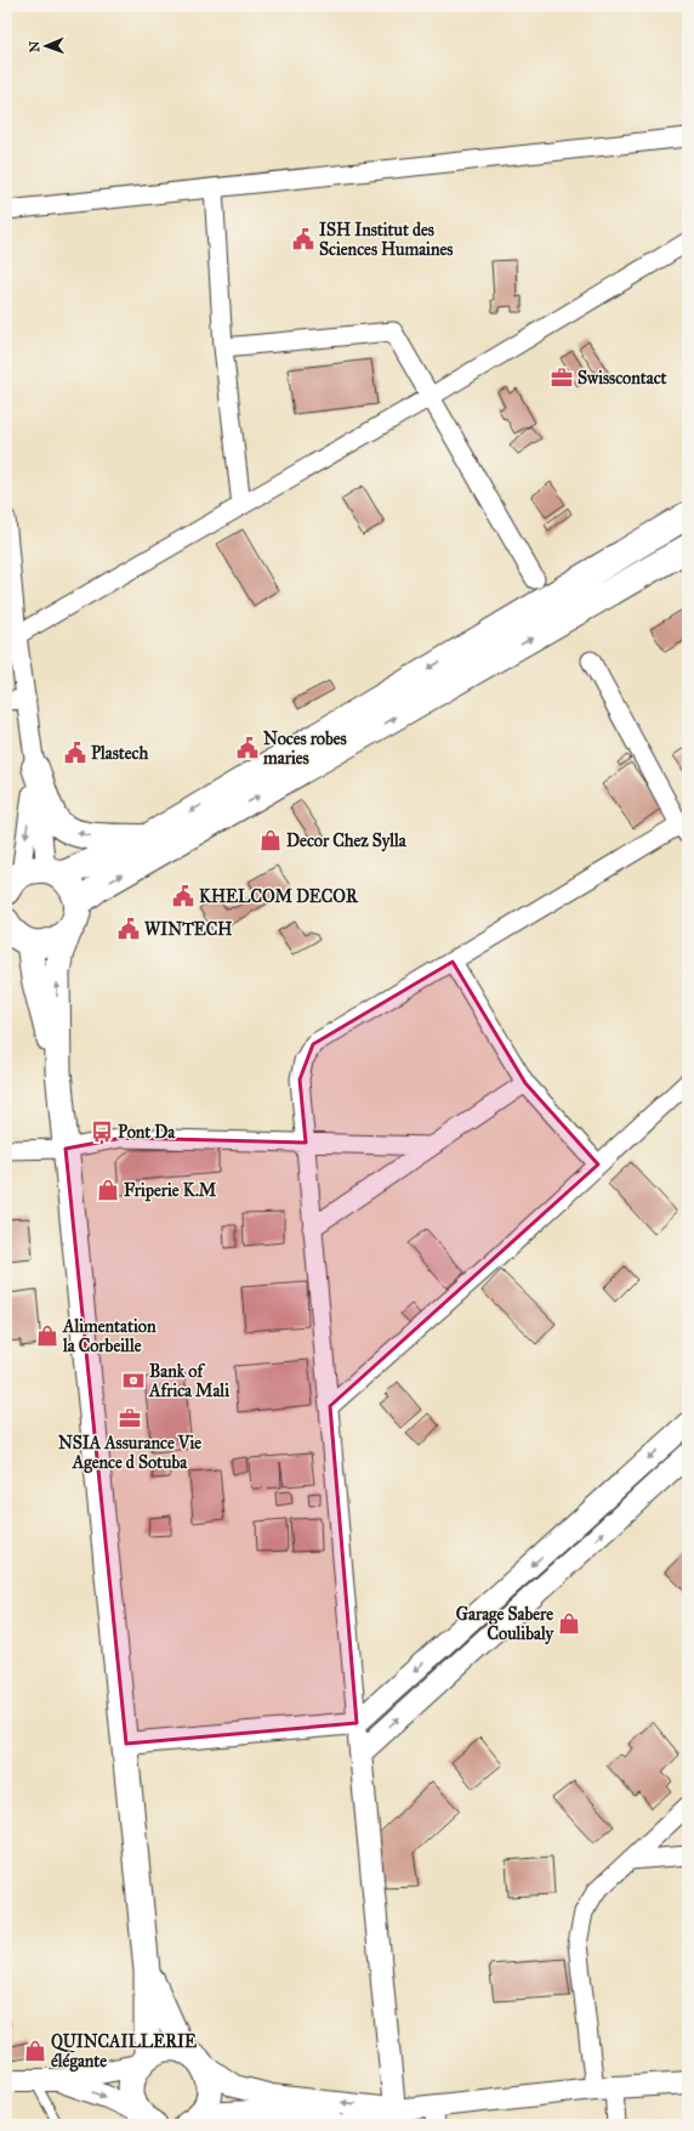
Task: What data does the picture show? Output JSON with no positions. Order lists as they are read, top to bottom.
{
  "places": {
    "public building": [
      "ISH Institut des Sciences Humaines",
      "Noces robes maries",
      "Plastech",
      "KHELCOM DECOR",
      "WINTECH"
    ],
    "office": ["Swisscontact", "NSIA Assurance Vie Agence d Sotuba"],
    "shop": [
      "Decor Chez Sylla",
      "Friperie K.M",
      "Alimentation la Corbeille",
      "Garage Sabere Coulibaly",
      "QUINCAILLERIE élégante"
    ],
    "bus stop": ["Pont Da"],
    "bank": ["Bank of Africa Mali"]
  },
  "north": "left"
}
